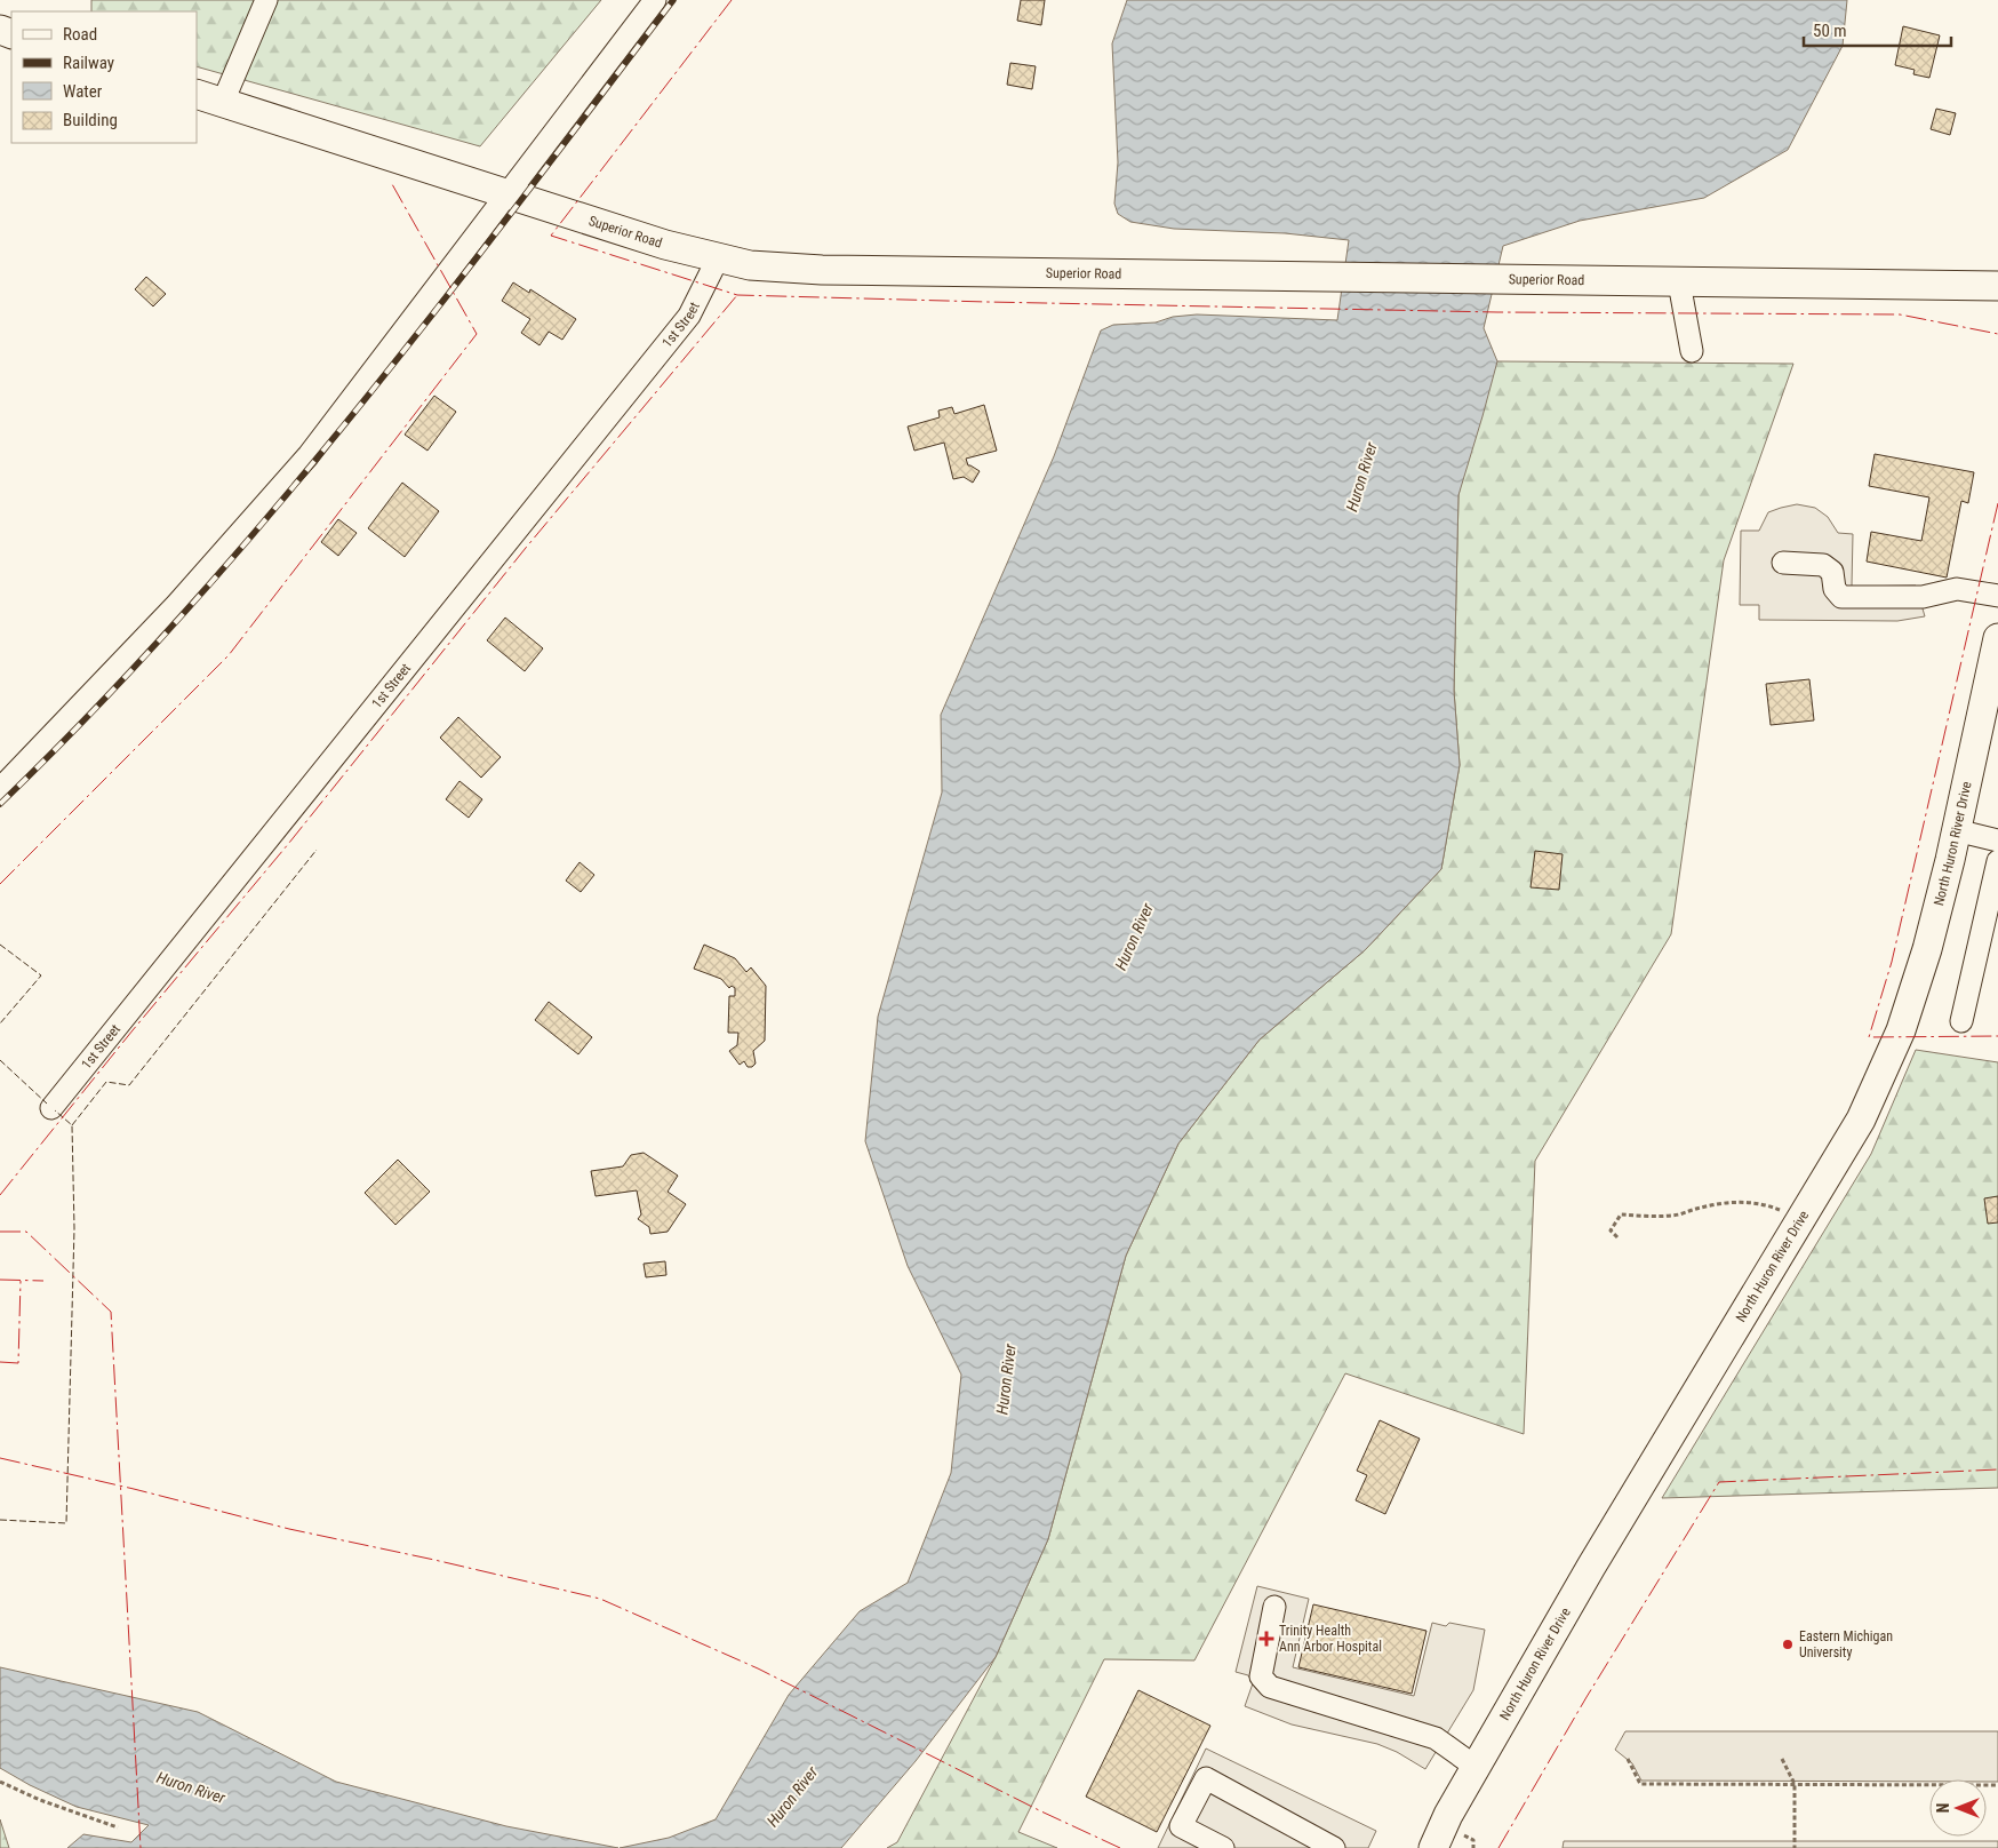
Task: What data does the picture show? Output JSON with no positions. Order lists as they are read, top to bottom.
{
  "streets": {
    "main road": ["Superior Road", "North Huron River Drive"],
    "street": ["1st Street"]
  },
  "crossings": [
    ["Superior Road", "1st Street"]
  ],
  "water": ["Huron River"],
  "places": {
    "health": ["Trinity Health Ann Arbor Hospital"],
    "other": ["Eastern Michigan University"]
  },
  "legend": [
    "Road",
    "Railway",
    "Water",
    "Building"
  ],
  "scale_bar": "50 m",
  "north": "left"
}
